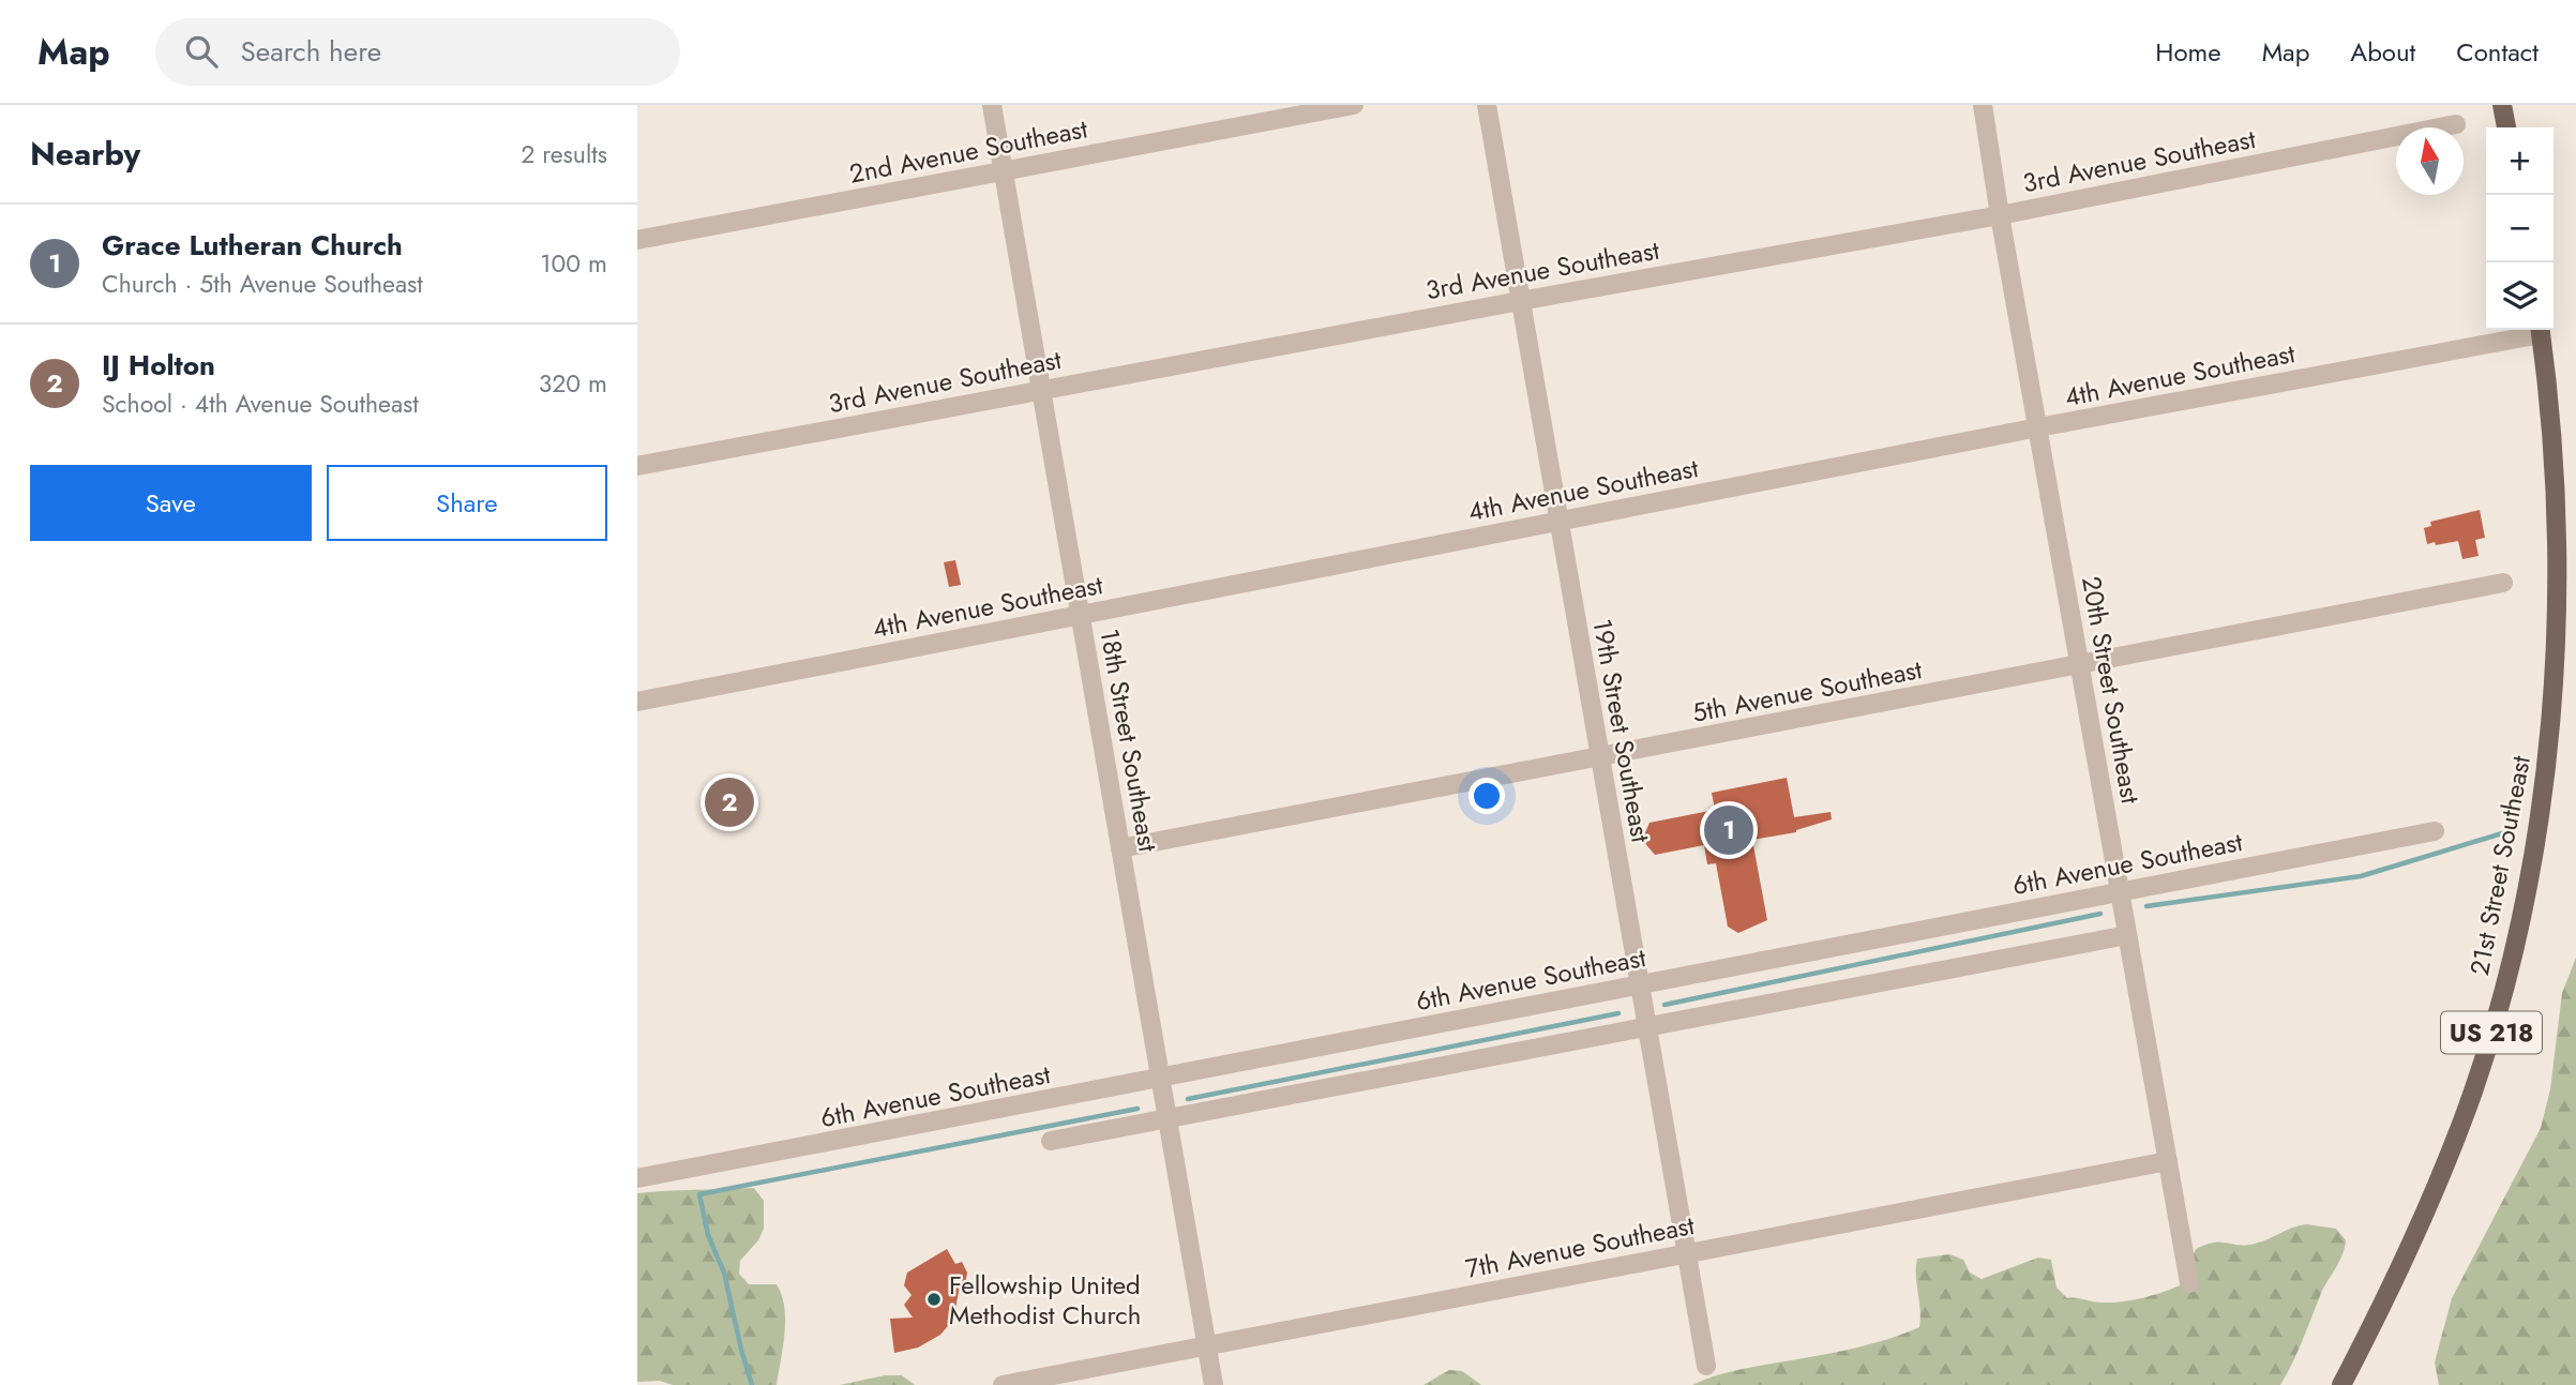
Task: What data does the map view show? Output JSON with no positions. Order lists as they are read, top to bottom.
{
  "streets": {
    "main road": ["21st Street Southeast", "US 218"],
    "street": [
      "2nd Avenue Southeast",
      "3rd Avenue Southeast",
      "4th Avenue Southeast",
      "20th Street Southeast",
      "5th Avenue Southeast",
      "19th Street Southeast",
      "18th Street Southeast",
      "6th Avenue Southeast",
      "7th Avenue Southeast"
    ]
  },
  "crossings": [
    ["2nd Avenue Southeast", "18th Street Southeast"],
    ["3rd Avenue Southeast", "20th Street Southeast"],
    ["3rd Avenue Southeast", "19th Street Southeast"],
    ["3rd Avenue Southeast", "18th Street Southeast"],
    ["4th Avenue Southeast", "20th Street Southeast"],
    ["4th Avenue Southeast", "19th Street Southeast"],
    ["4th Avenue Southeast", "18th Street Southeast"],
    ["20th Street Southeast", "5th Avenue Southeast"],
    ["20th Street Southeast", "6th Avenue Southeast"],
    ["20th Street Southeast", "7th Avenue Southeast"],
    ["5th Avenue Southeast", "19th Street Southeast"],
    ["5th Avenue Southeast", "18th Street Southeast"],
    ["19th Street Southeast", "6th Avenue Southeast"],
    ["19th Street Southeast", "7th Avenue Southeast"],
    ["18th Street Southeast", "6th Avenue Southeast"],
    ["18th Street Southeast", "7th Avenue Southeast"]
  ],
  "places": ["Fellowship United Methodist Church"],
  "north": "top",
  "page": {
    "header": "Map",
    "search": "Search here",
    "nav": [
      "Home",
      "Map",
      "About",
      "Contact"
    ],
    "heading": ["Nearby", "2 results"],
    "map_buttons": ["+", "−"],
    "list": [
      {
        "mark": "1",
        "name": "Grace Lutheran Church",
        "note": "Church · 5th Avenue Southeast",
        "value": "100 m"
      },
      {
        "mark": "2",
        "name": "IJ Holton",
        "note": "School · 4th Avenue Southeast",
        "value": "320 m"
      }
    ],
    "buttons": ["Save", "Share"],
    "pins": ["2", "1"]
  }
}
